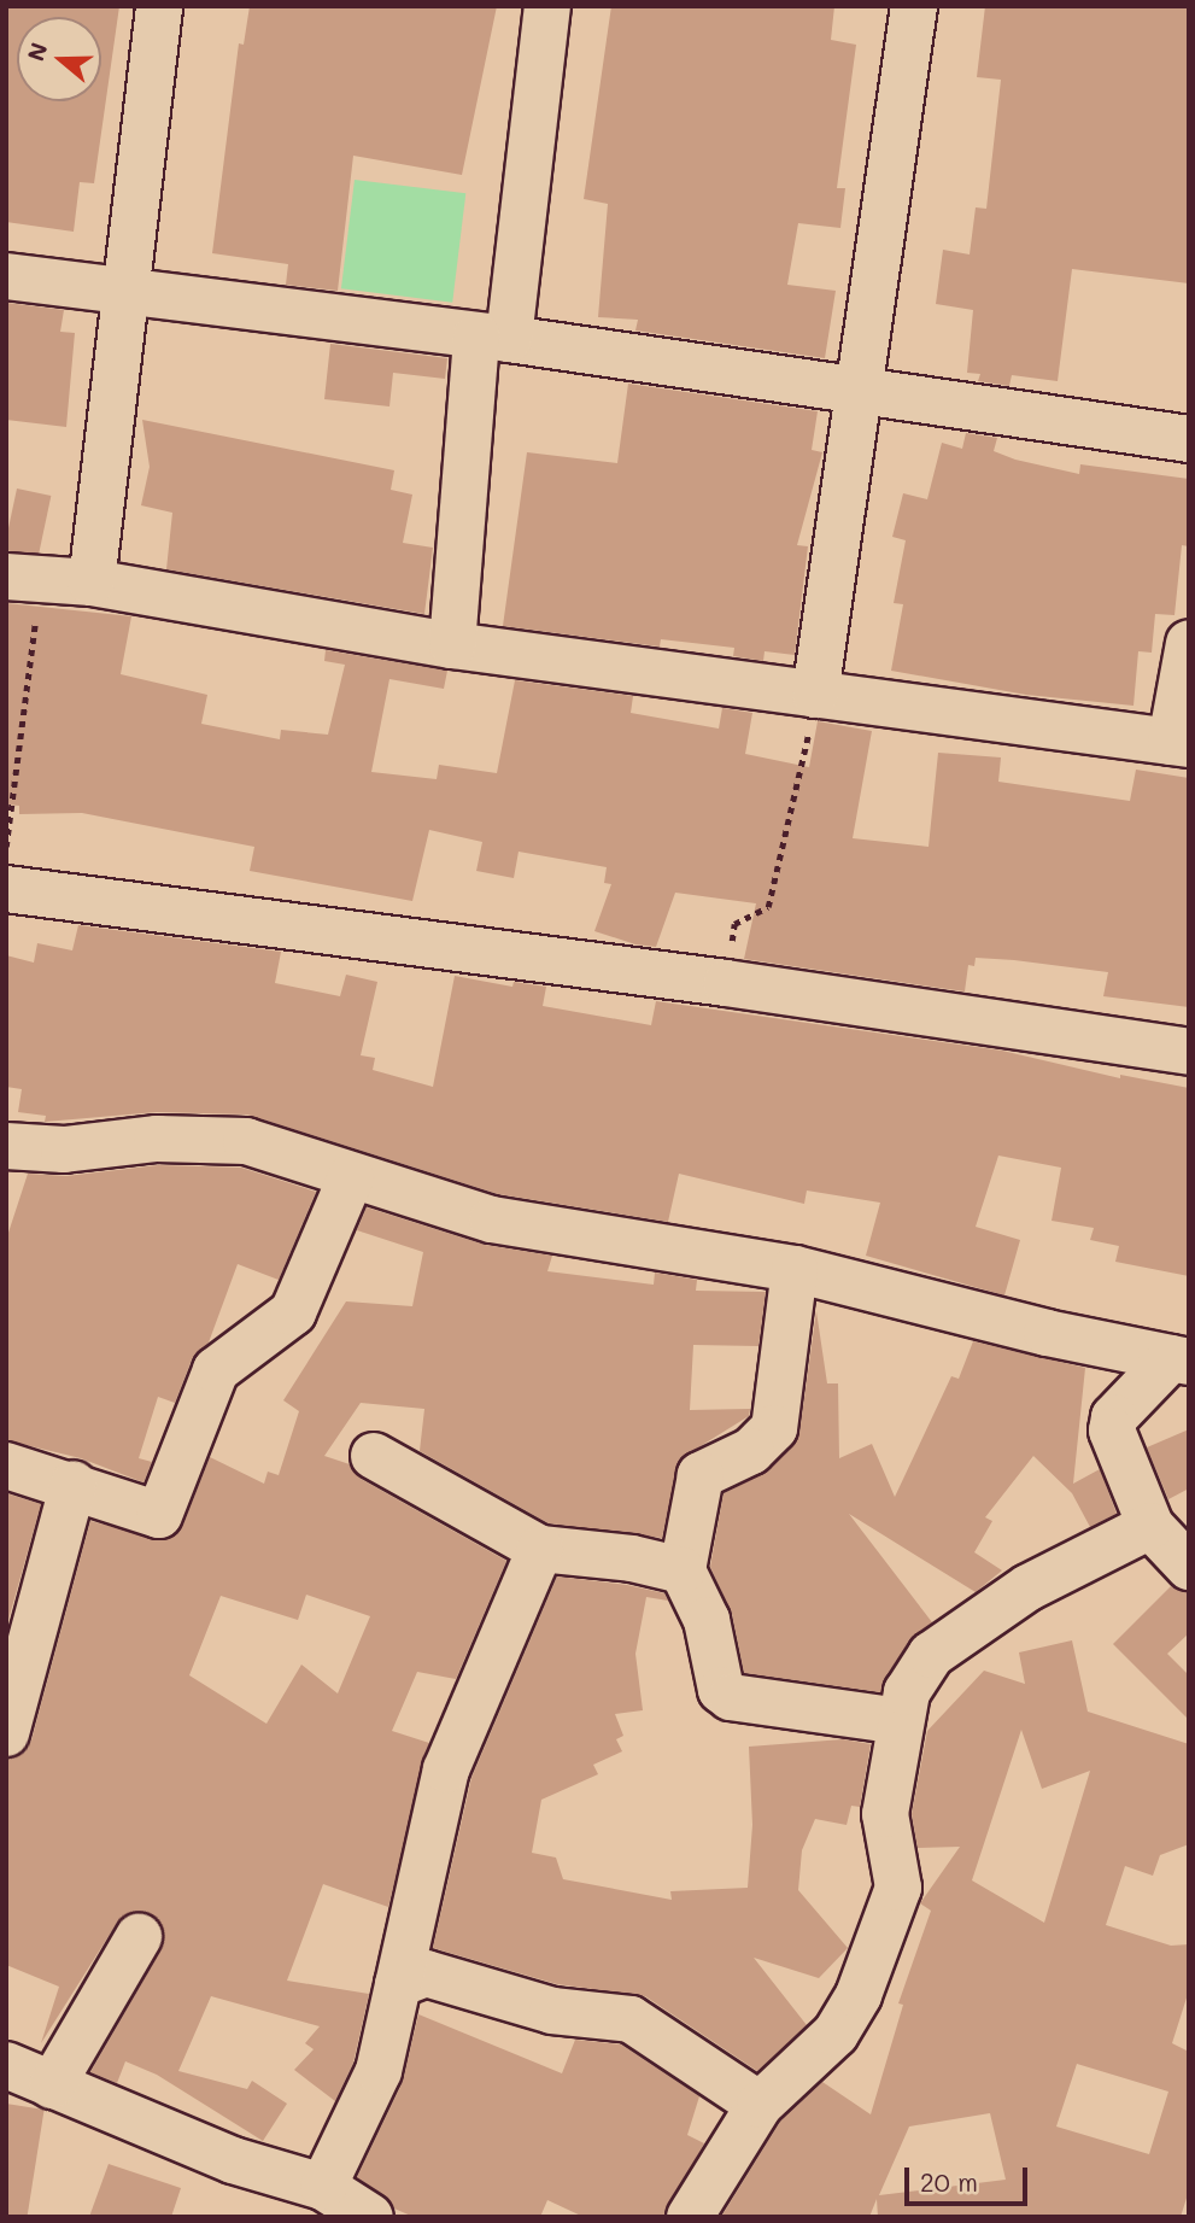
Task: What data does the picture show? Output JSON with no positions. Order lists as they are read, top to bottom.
{
  "scale_bar": "20 m",
  "north": "left"
}
